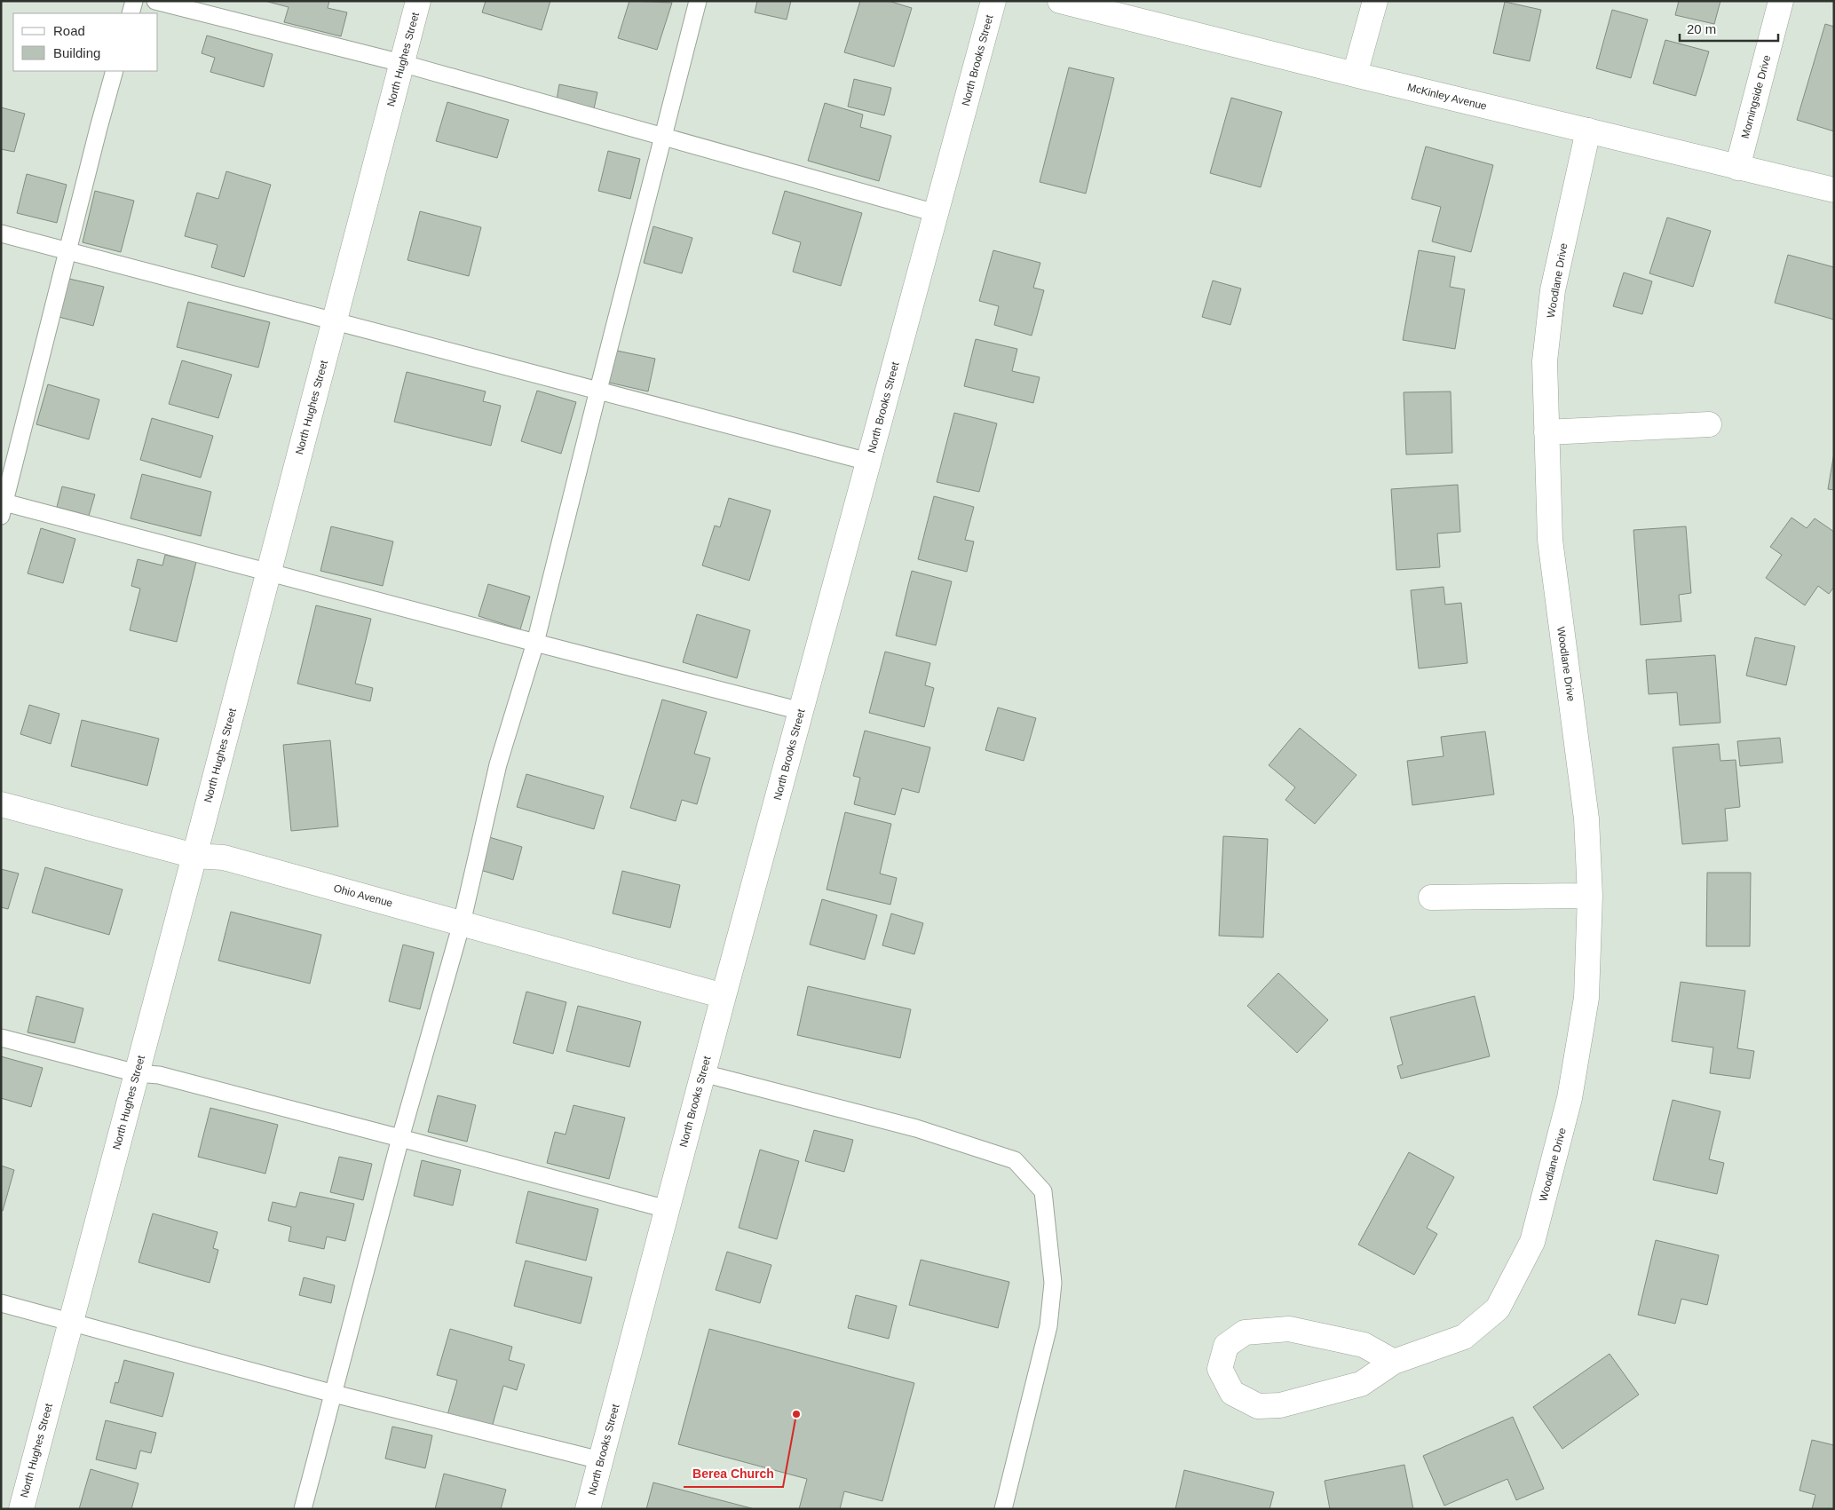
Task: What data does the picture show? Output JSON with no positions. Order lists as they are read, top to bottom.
{
  "streets": {
    "street": [
      "North Hughes Street",
      "North Brooks Street",
      "McKinley Avenue",
      "Morningside Drive",
      "Woodlane Drive",
      "Ohio Avenue"
    ]
  },
  "crossings": [
    ["North Hughes Street", "Ohio Avenue"],
    ["North Brooks Street", "Ohio Avenue"],
    ["McKinley Avenue", "Morningside Drive"],
    ["McKinley Avenue", "Woodlane Drive"]
  ],
  "places": ["Berea Church"],
  "legend": ["Road", "Building"],
  "scale_bar": "20 m"
}
